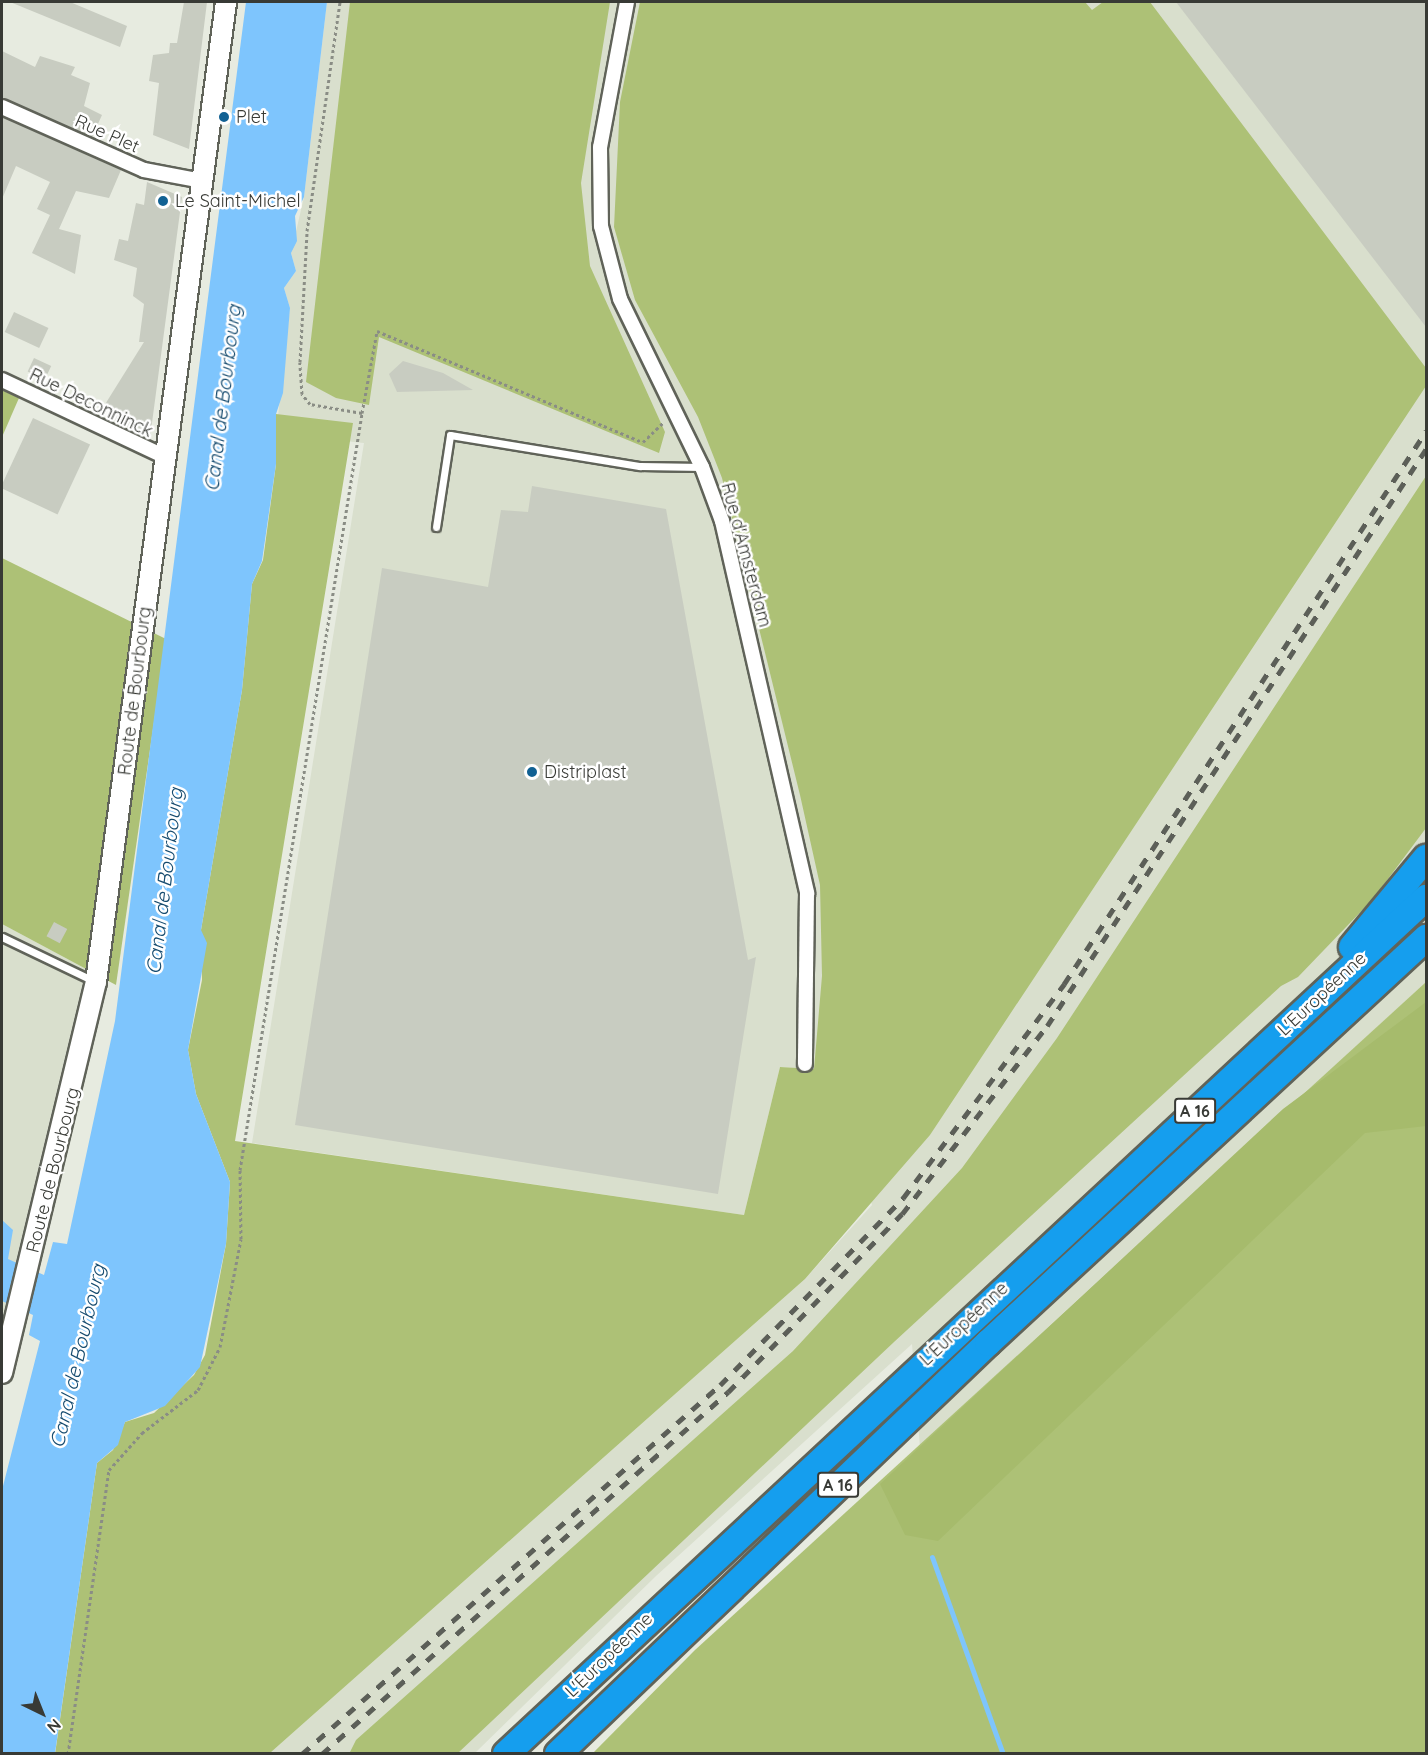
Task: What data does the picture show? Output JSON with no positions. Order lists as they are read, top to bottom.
{
  "streets": {
    "highway": ["L'Européenne", "A 16"],
    "main road": ["Route de Bourbourg"],
    "street": ["Rue Plet", "Rue Deconninck", "Rue d'Amsterdam"]
  },
  "crossings": [
    ["Rue Plet", "Route de Bourbourg"],
    ["Rue Deconninck", "Route de Bourbourg"]
  ],
  "water": ["Canal de Bourbourg"],
  "places": ["Plet", "Le Saint-Michel", "Distriplast"],
  "north": "bottom right"
}
